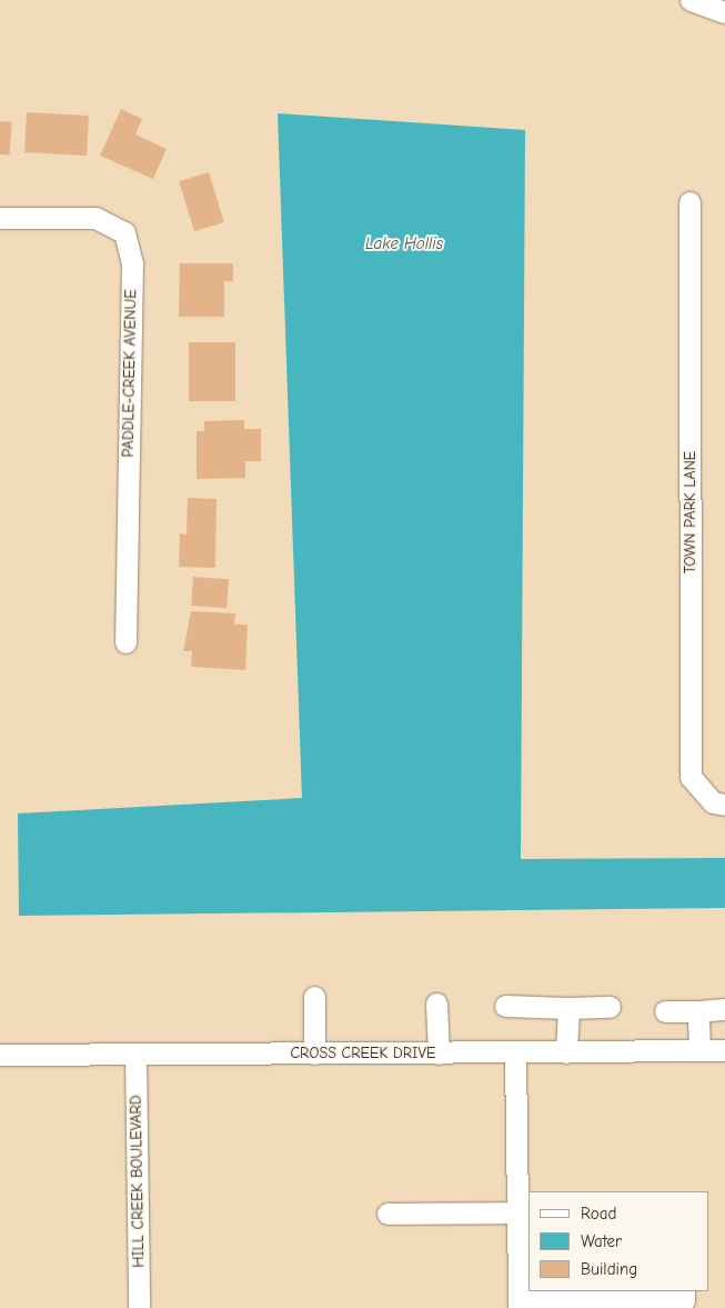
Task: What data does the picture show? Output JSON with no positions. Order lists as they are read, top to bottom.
{
  "streets": {
    "street": [
      "PADDLE-CREEK AVENUE",
      "TOWN PARK LANE",
      "CROSS CREEK DRIVE",
      "HILL CREEK BOULEVARD"
    ]
  },
  "crossings": [
    ["CROSS CREEK DRIVE", "HILL CREEK BOULEVARD"]
  ],
  "water": ["Lake Hollis"],
  "legend": ["Road", "Water", "Building"]
}
